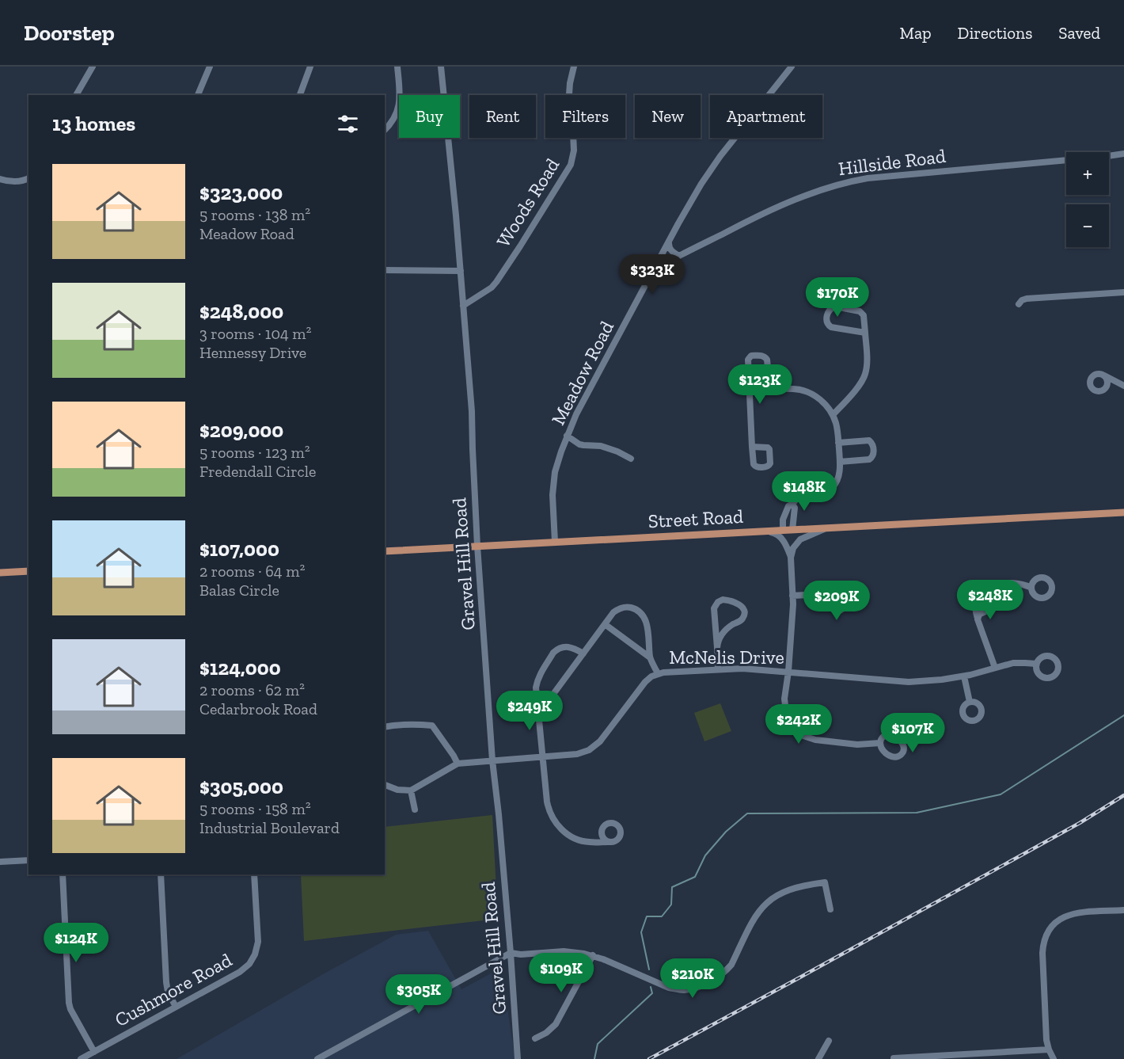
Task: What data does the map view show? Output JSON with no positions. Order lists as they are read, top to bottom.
{
  "streets": {
    "main road": ["Street Road"],
    "street": [
      "Hillside Road",
      "Woods Road",
      "Meadow Road",
      "Gravel Hill Road",
      "McNelis Drive",
      "Cushmore Road"
    ]
  },
  "crossings": [
    ["Hillside Road", "Meadow Road"],
    ["Woods Road", "Gravel Hill Road"],
    ["Meadow Road", "Street Road"],
    ["Street Road", "Gravel Hill Road"],
    ["Gravel Hill Road", "McNelis Drive"]
  ],
  "page": {
    "header": "Doorstep",
    "nav": ["Map", "Directions", "Saved"],
    "chip": [
      "Buy",
      "Rent",
      "Filters",
      "New",
      "Apartment"
    ],
    "heading": "13 homes",
    "map_buttons": ["+", "−"],
    "list": [
      {
        "name": "$323,000",
        "note": "5 rooms · 138 m² · Meadow Road"
      },
      {
        "name": "$248,000",
        "note": "3 rooms · 104 m² · Hennessy Drive"
      },
      {
        "name": "$209,000",
        "note": "5 rooms · 123 m² · Fredendall Circle"
      },
      {
        "name": "$107,000",
        "note": "2 rooms · 64 m² · Balas Circle"
      },
      {
        "name": "$124,000",
        "note": "2 rooms · 62 m² · Cedarbrook Road"
      },
      {
        "name": "$305,000",
        "note": "5 rooms · 158 m² · Industrial Boulevard"
      }
    ],
    "price": [
      "$323K",
      "$170K",
      "$123K",
      "$148K",
      "$248K",
      "$209K",
      "$249K",
      "$242K",
      "$107K",
      "$124K",
      "$109K",
      "$210K",
      "$305K"
    ]
  }
}
